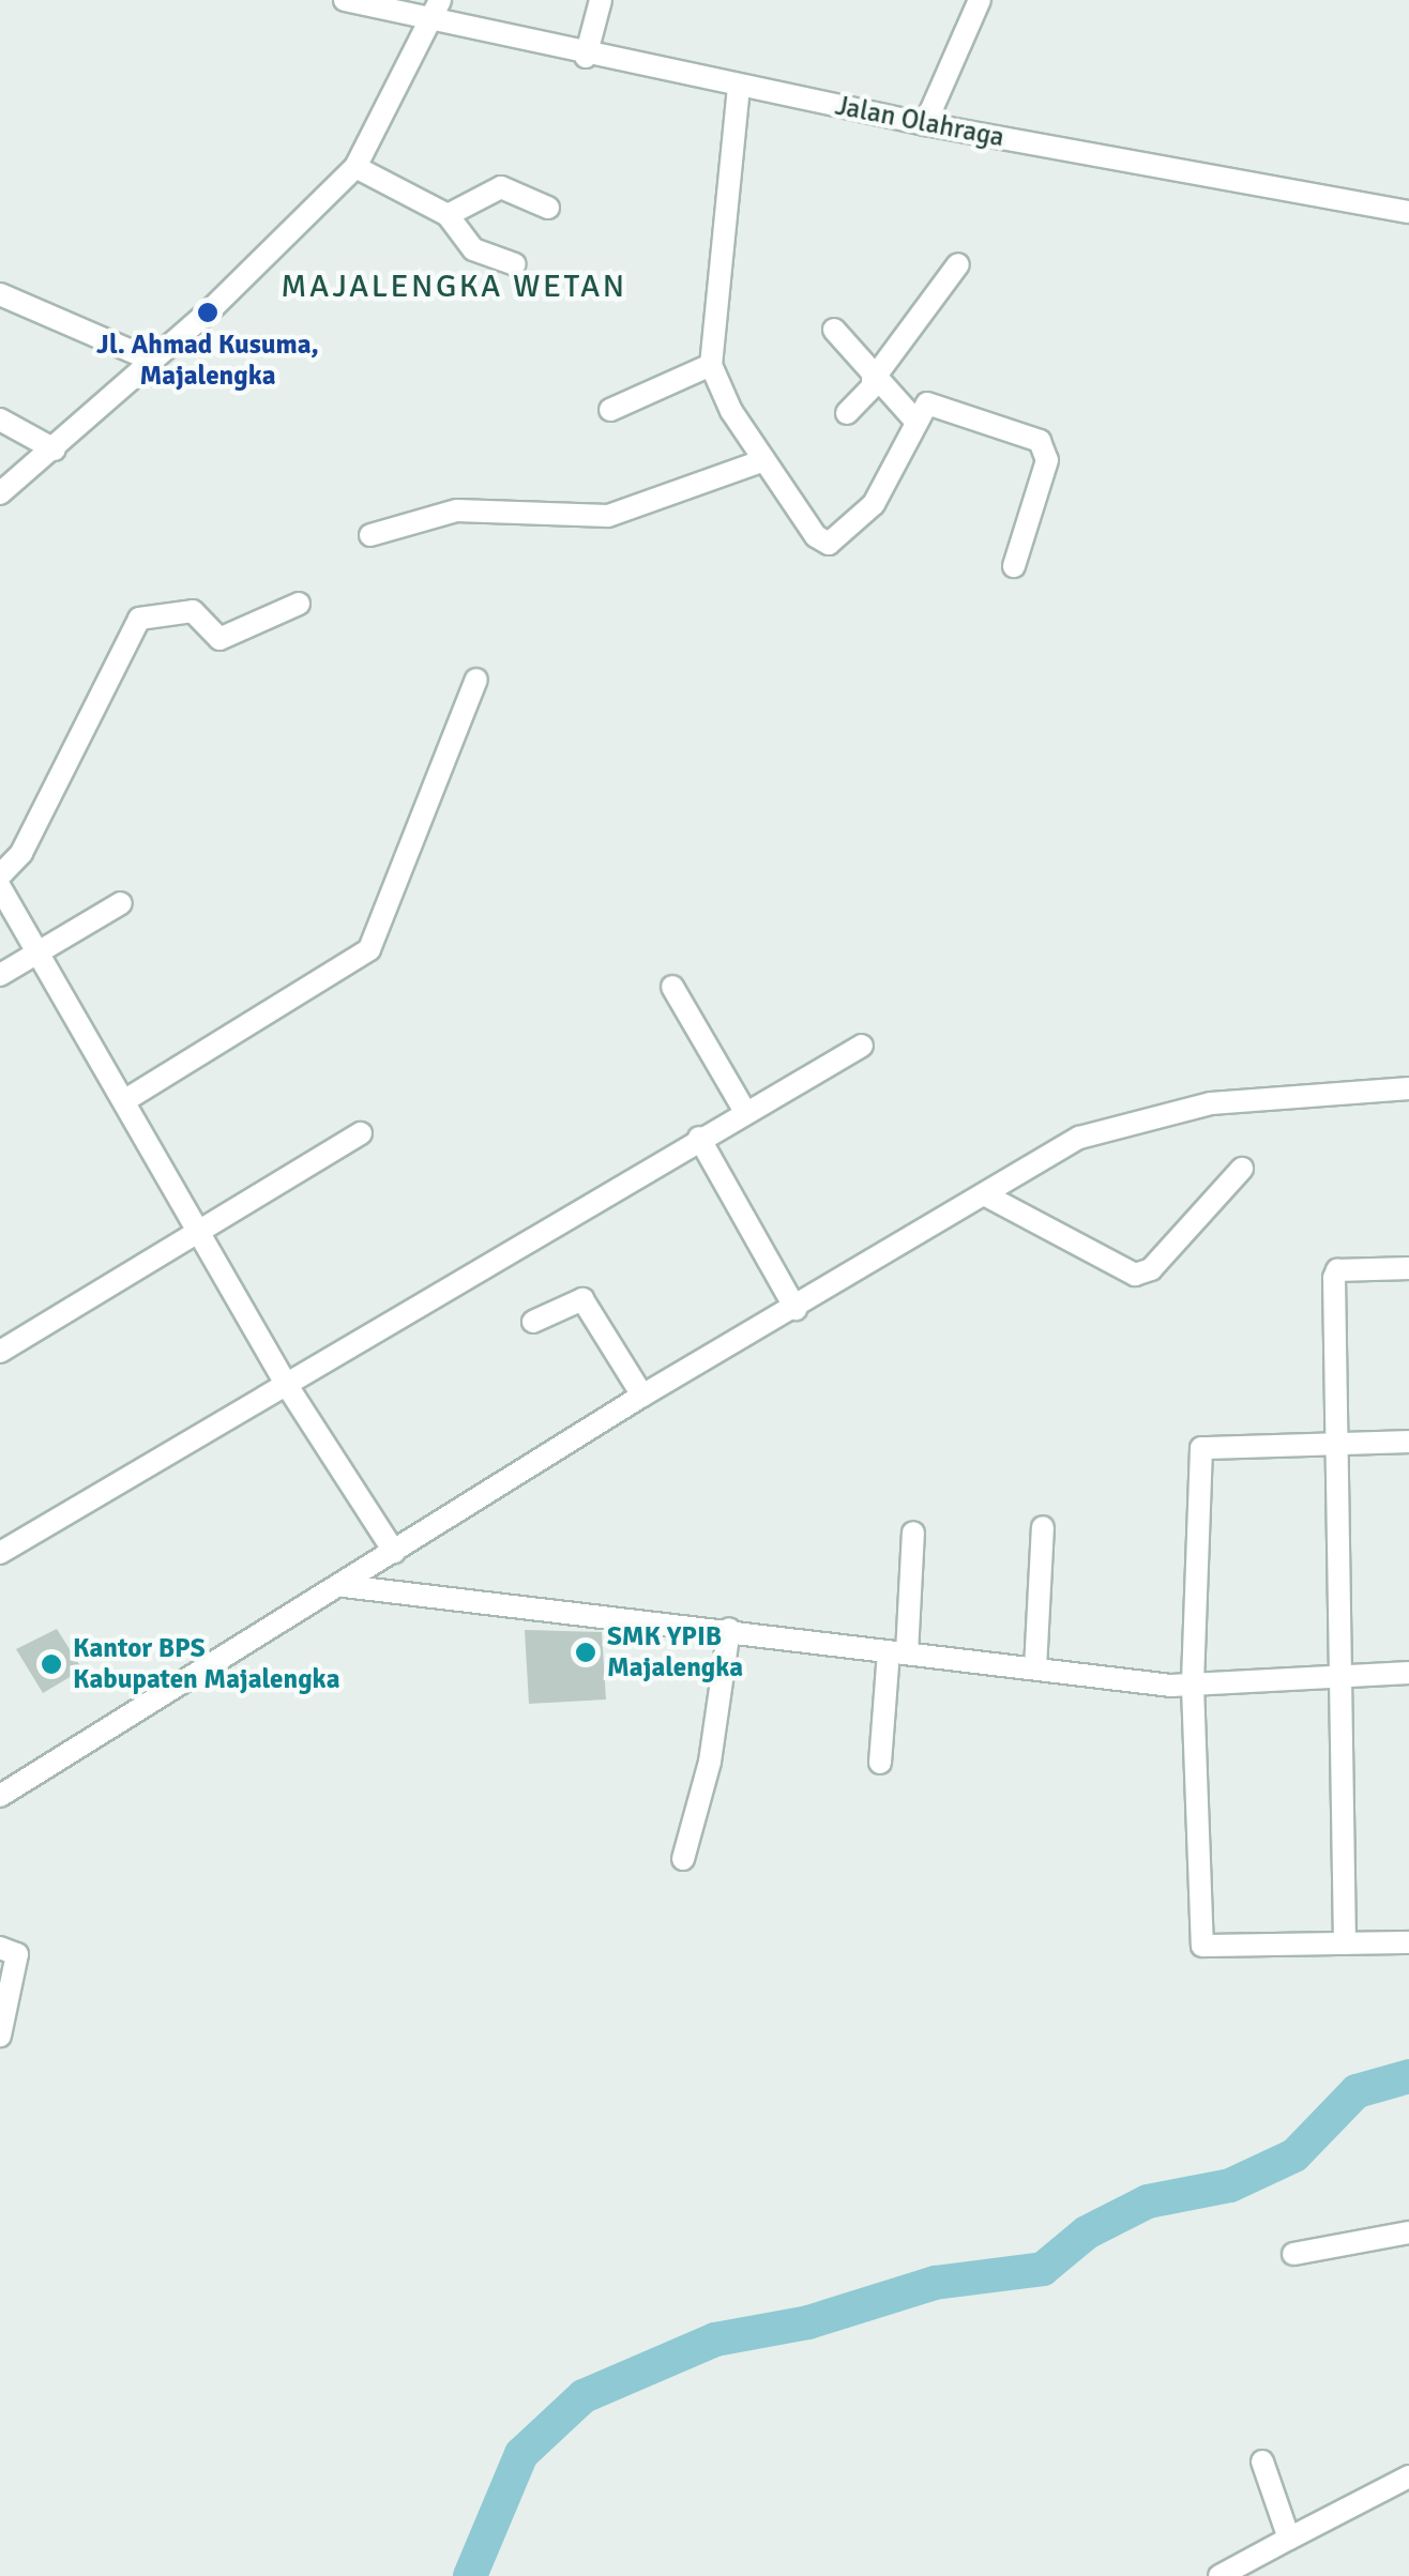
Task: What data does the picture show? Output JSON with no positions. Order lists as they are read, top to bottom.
{
  "streets": {
    "street": ["Jalan Olahraga"]
  },
  "districts": ["MAJALENGKA WETAN"],
  "places": ["Jl. Ahmad Kusuma, Majalengka", "SMK YPIB Majalengka", "Kantor BPS Kabupaten Majalengka"]
}
